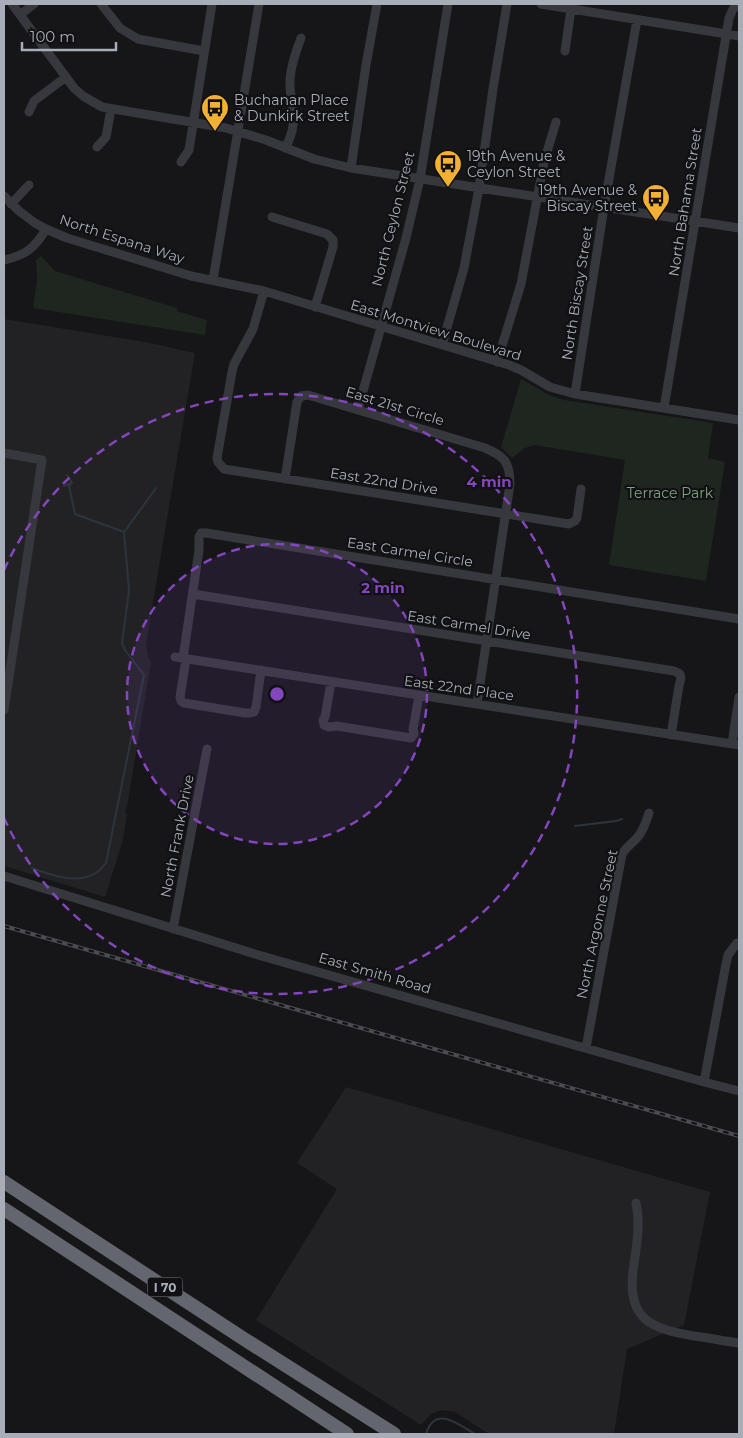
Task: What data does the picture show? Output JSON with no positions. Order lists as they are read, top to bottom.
{
  "streets": {
    "highway": ["I 70"],
    "street": [
      "North Bahama Street",
      "North Ceylon Street",
      "North Espana Way",
      "North Biscay Street",
      "East Montview Boulevard",
      "East 21st Circle",
      "East 22nd Drive",
      "East Carmel Circle",
      "East Carmel Drive",
      "East 22nd Place",
      "North Frank Drive",
      "North Argonne Street",
      "East Smith Road"
    ]
  },
  "crossings": [
    ["North Bahama Street", "East Montview Boulevard"],
    ["North Ceylon Street", "East Montview Boulevard"],
    ["North Ceylon Street", "East 21st Circle"],
    ["North Espana Way", "East Montview Boulevard"],
    ["North Biscay Street", "East Montview Boulevard"],
    ["East Montview Boulevard", "East 22nd Drive"],
    ["East 21st Circle", "East 22nd Drive"],
    ["East 21st Circle", "East Carmel Circle"],
    ["East 21st Circle", "East Carmel Drive"],
    ["East 21st Circle", "East 22nd Place"],
    ["East Carmel Circle", "East Carmel Drive"],
    ["East Carmel Circle", "East 22nd Place"],
    ["East Carmel Drive", "East 22nd Place"],
    ["North Frank Drive", "East Smith Road"],
    ["North Argonne Street", "East Smith Road"]
  ],
  "parks": ["Terrace Park"],
  "places": {
    "bus stop": ["Buchanan Place & Dunkirk Street", "19th Avenue & Ceylon Street", "19th Avenue & Biscay Street"]
  },
  "scale_bar": "100 m",
  "rings": ["4 min", "2 min"]
}
